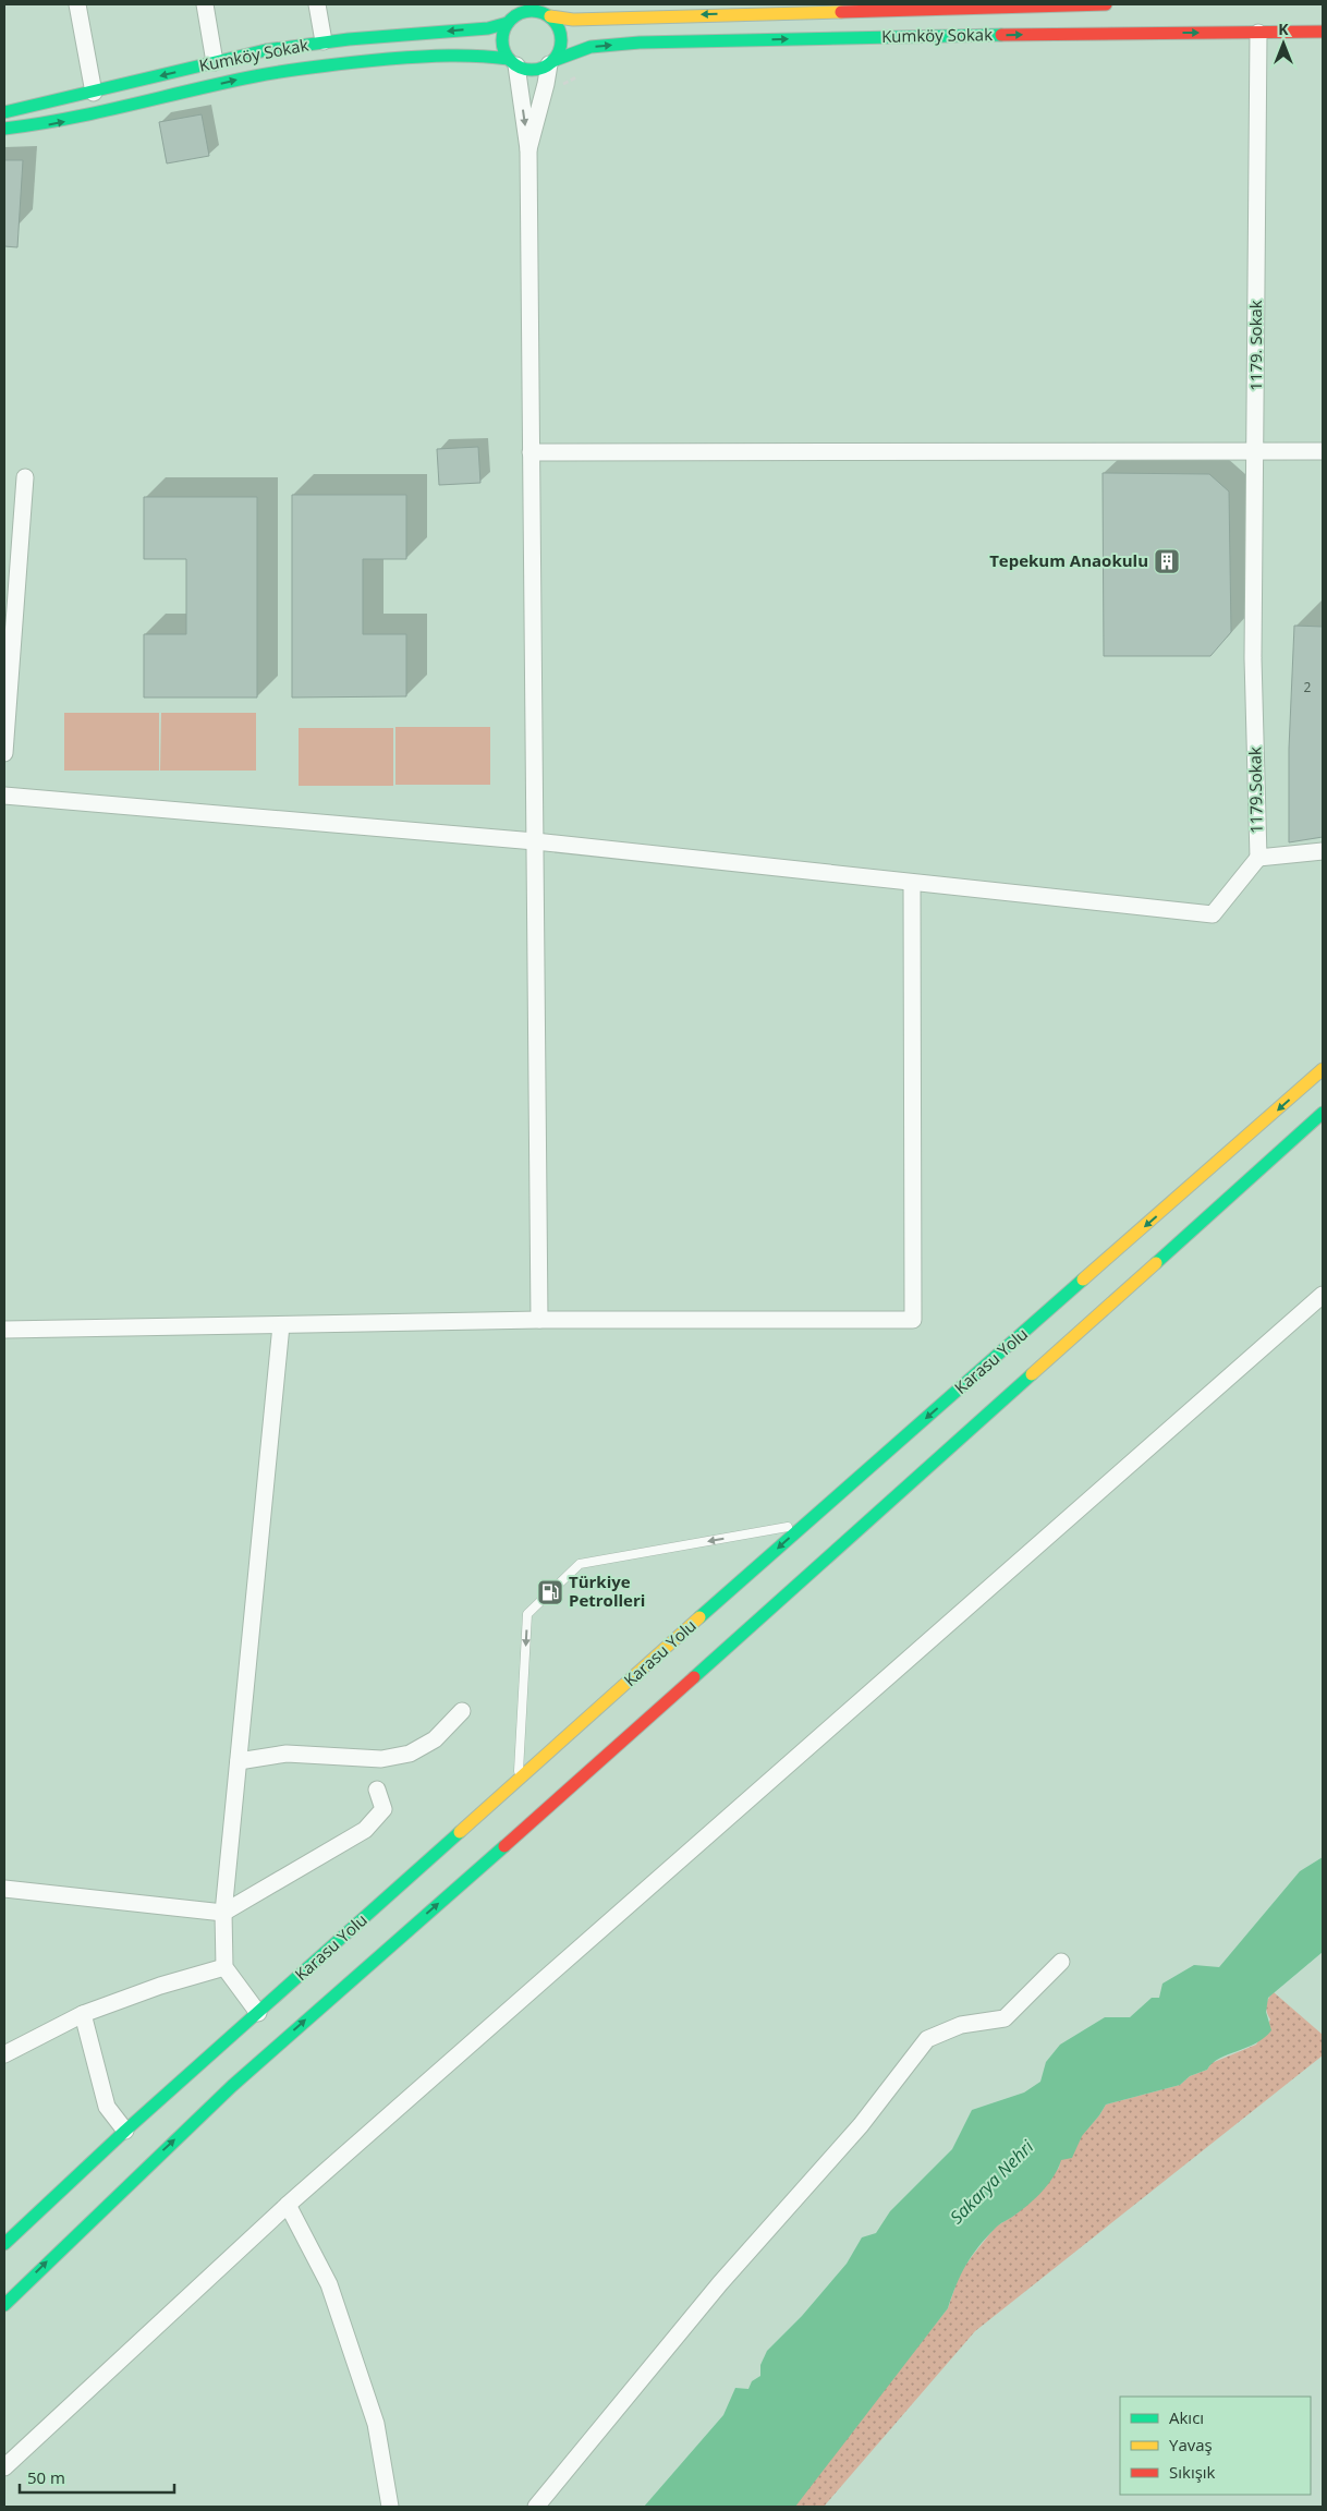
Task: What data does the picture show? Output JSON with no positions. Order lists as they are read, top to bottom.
{
  "streets": {
    "main road": ["Kumköy Sokak", "Karasu Yolu"],
    "street": ["1179. Sokak", "1179.Sokak"]
  },
  "crossings": [
    ["Kumköy Sokak", "1179. Sokak"],
    ["1179. Sokak", "1179.Sokak"]
  ],
  "water": ["Sakarya Nehri"],
  "places": {
    "building": ["Tepekum Anaokulu"],
    "fuel station": ["Türkiye Petrolleri"]
  },
  "house_numbers": ["2"],
  "legend": ["Akıcı", "Yavaş", "Sıkışık"],
  "scale_bar": "50 m",
  "north": "top"
}
